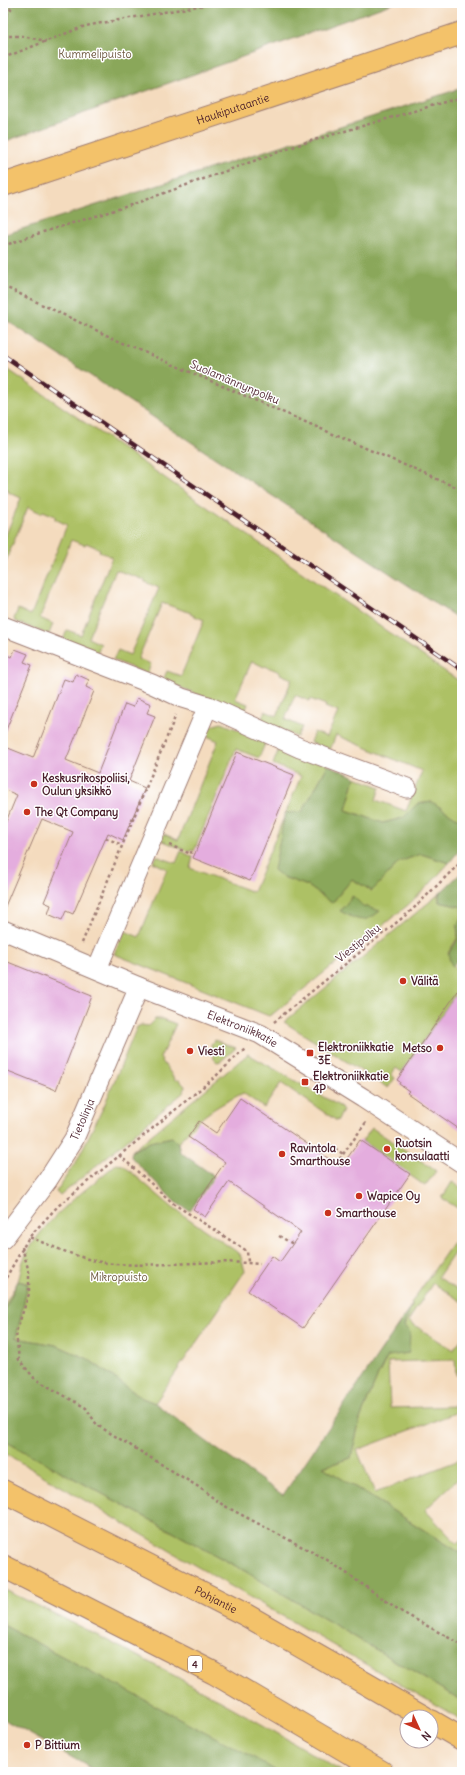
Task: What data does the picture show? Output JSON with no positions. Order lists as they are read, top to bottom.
{
  "streets": {
    "main road": ["Haukiputaantie", "Pohjantie", "4"],
    "street": ["Elektroniikkatie", "Tietolinja"],
    "path": ["Suolamännynpolku", "Viestipolku"]
  },
  "crossings": [
    ["Viestipolku", "Elektroniikkatie"],
    ["Elektroniikkatie", "Tietolinja"]
  ],
  "parks": ["Kummelipuisto", "Mikropuisto"],
  "places": {
    "other": [
      "Keskusrikospoliisi, Oulun yksikkö",
      "The Qt Company",
      "Välitä",
      "Metso",
      "Viesti",
      "Ruotsin konsulaatti",
      "Ravintola Smarthouse",
      "Wapice Oy",
      "Smarthouse",
      "P Bittium"
    ],
    "transit": ["Elektroniikkatie 3E", "Elektroniikkatie 4P"]
  },
  "north": "bottom right"
}
